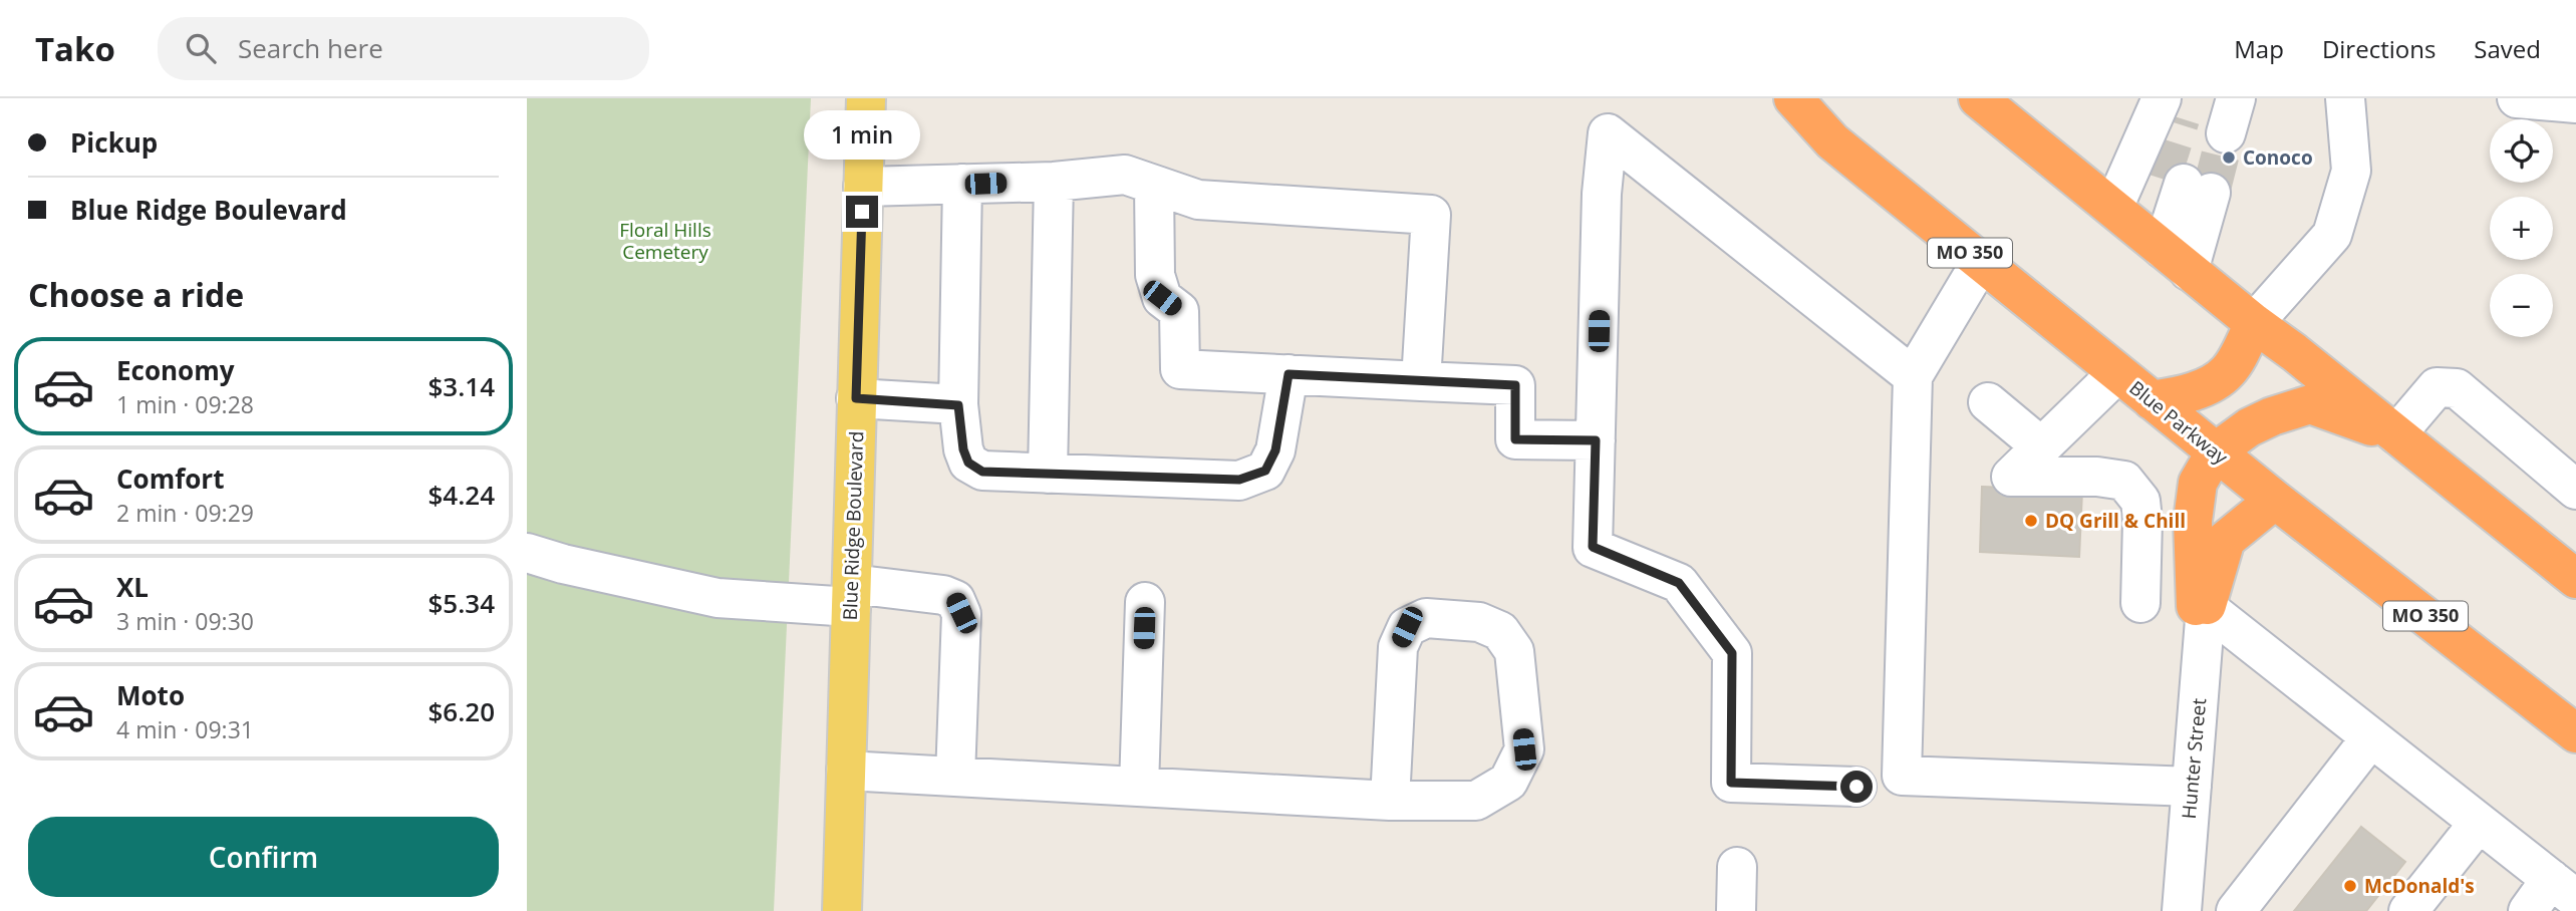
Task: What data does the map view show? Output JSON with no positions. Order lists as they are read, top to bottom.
{
  "streets": {
    "highway": ["MO 350", "Blue Parkway"],
    "main road": ["Blue Ridge Boulevard"],
    "street": ["Hunter Street"]
  },
  "parks": ["Floral Hills Cemetery"],
  "places": ["Conoco", "DQ Grill & Chill", "McDonald's"],
  "page": {
    "header": "Tako",
    "search": "Search here",
    "nav": ["Map", "Directions", "Saved"],
    "banner": ["Pickup", "Blue Ridge Boulevard"],
    "bubble": "1 min",
    "map_buttons": ["+", "−"],
    "heading": "Choose a ride",
    "list": [
      {
        "name": "Economy",
        "note": "1 min · 09:28",
        "value": "$3.14"
      },
      {
        "name": "Comfort",
        "note": "2 min · 09:29",
        "value": "$4.24"
      },
      {
        "name": "XL",
        "note": "3 min · 09:30",
        "value": "$5.34"
      },
      {
        "name": "Moto",
        "note": "4 min · 09:31",
        "value": "$6.20"
      }
    ],
    "buttons": "Confirm"
  }
}
